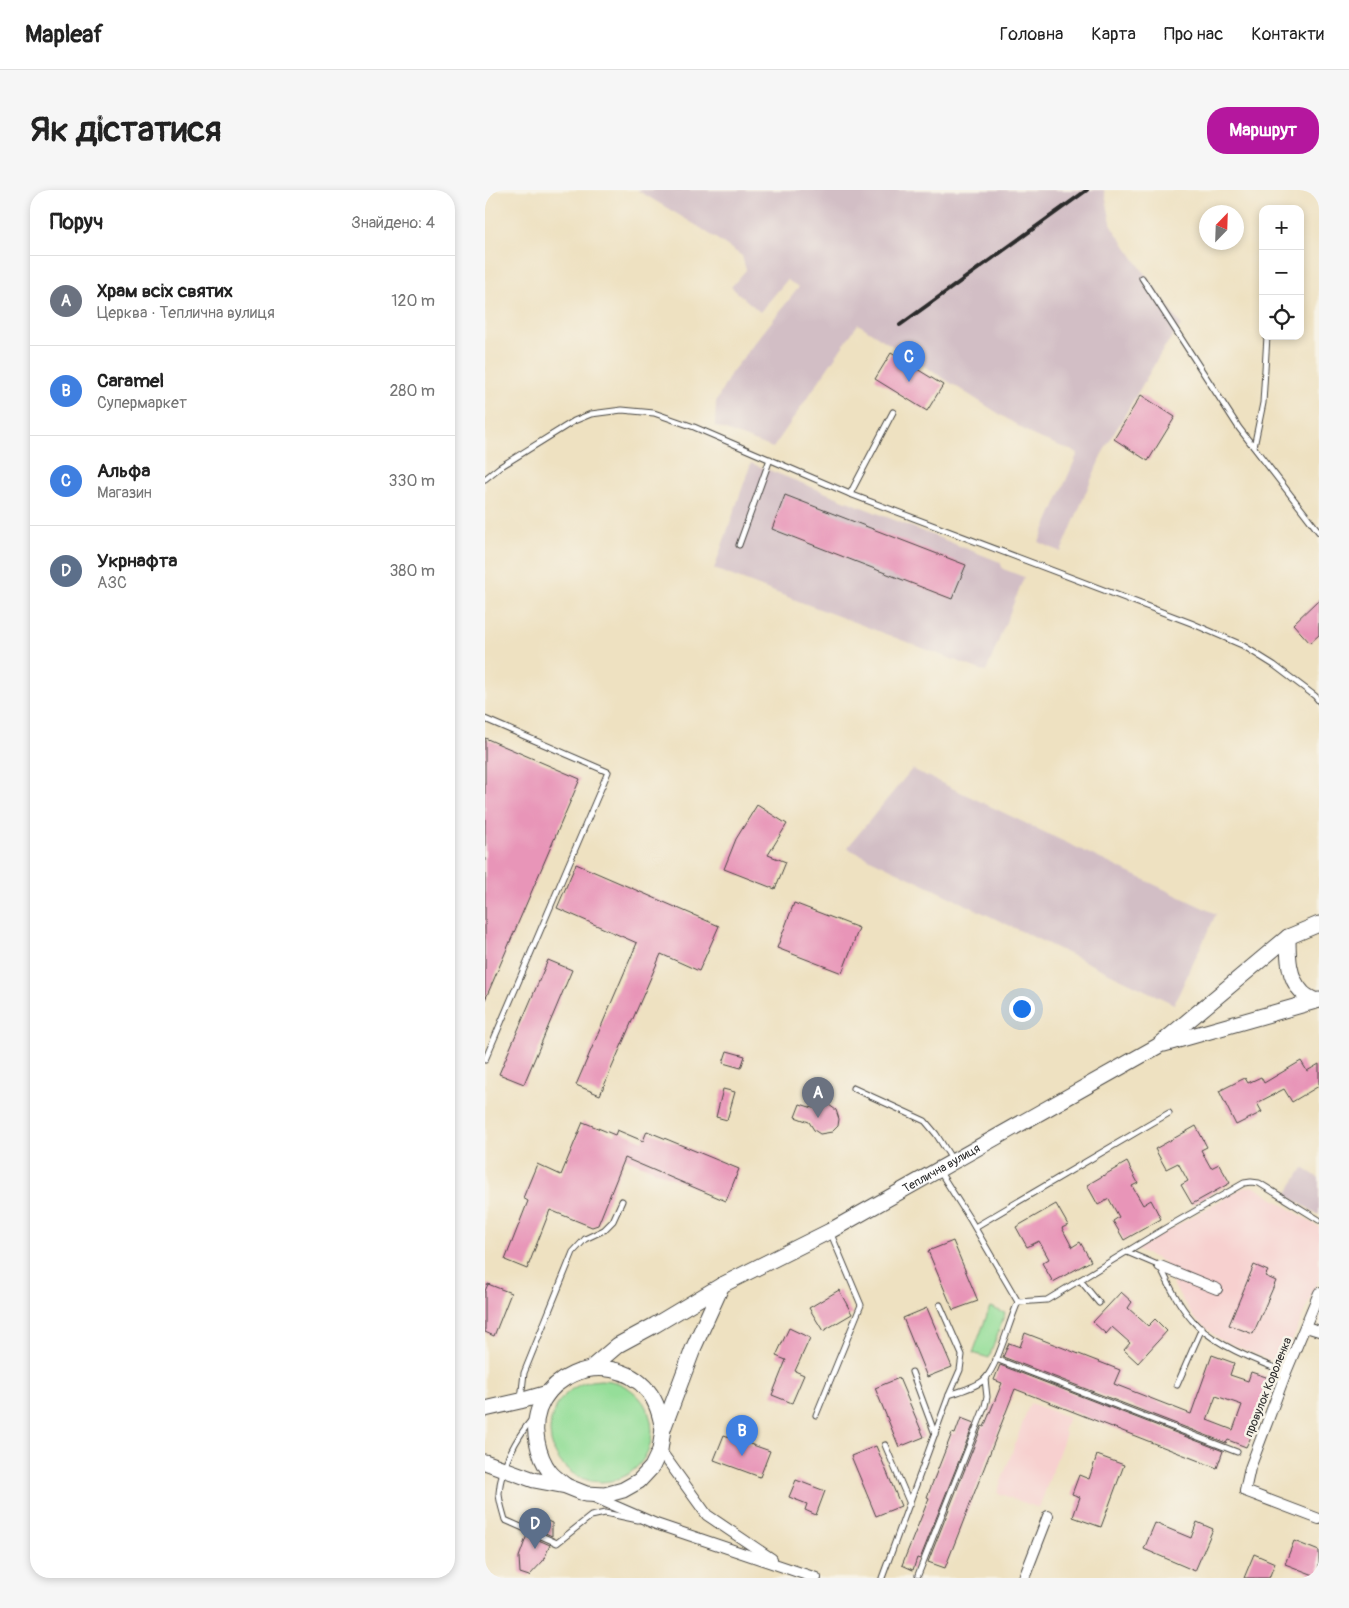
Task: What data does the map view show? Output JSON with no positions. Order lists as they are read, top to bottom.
{
  "streets": {
    "main road": ["Теплична вулиця"],
    "street": ["провулок Короленка"]
  },
  "north": "top right",
  "page": {
    "header": "Mapleaf",
    "nav": [
      "Головна",
      "Карта",
      "Про нас",
      "Контакти"
    ],
    "buttons": "Маршрут",
    "title": "Як дістатися",
    "heading": ["Поруч", "Знайдено: 4"],
    "map_buttons": ["+", "−"],
    "list": [
      {
        "mark": "A",
        "name": "Храм всіх святих",
        "note": "Церква · Теплична вулиця",
        "value": "120 m"
      },
      {
        "mark": "B",
        "name": "Caramel",
        "note": "Супермаркет",
        "value": "280 m"
      },
      {
        "mark": "C",
        "name": "Альфа",
        "note": "Магазин",
        "value": "330 m"
      },
      {
        "mark": "D",
        "name": "Укрнафта",
        "note": "АЗС",
        "value": "380 m"
      }
    ],
    "pins": [
      "C",
      "A",
      "B",
      "D"
    ]
  }
}
